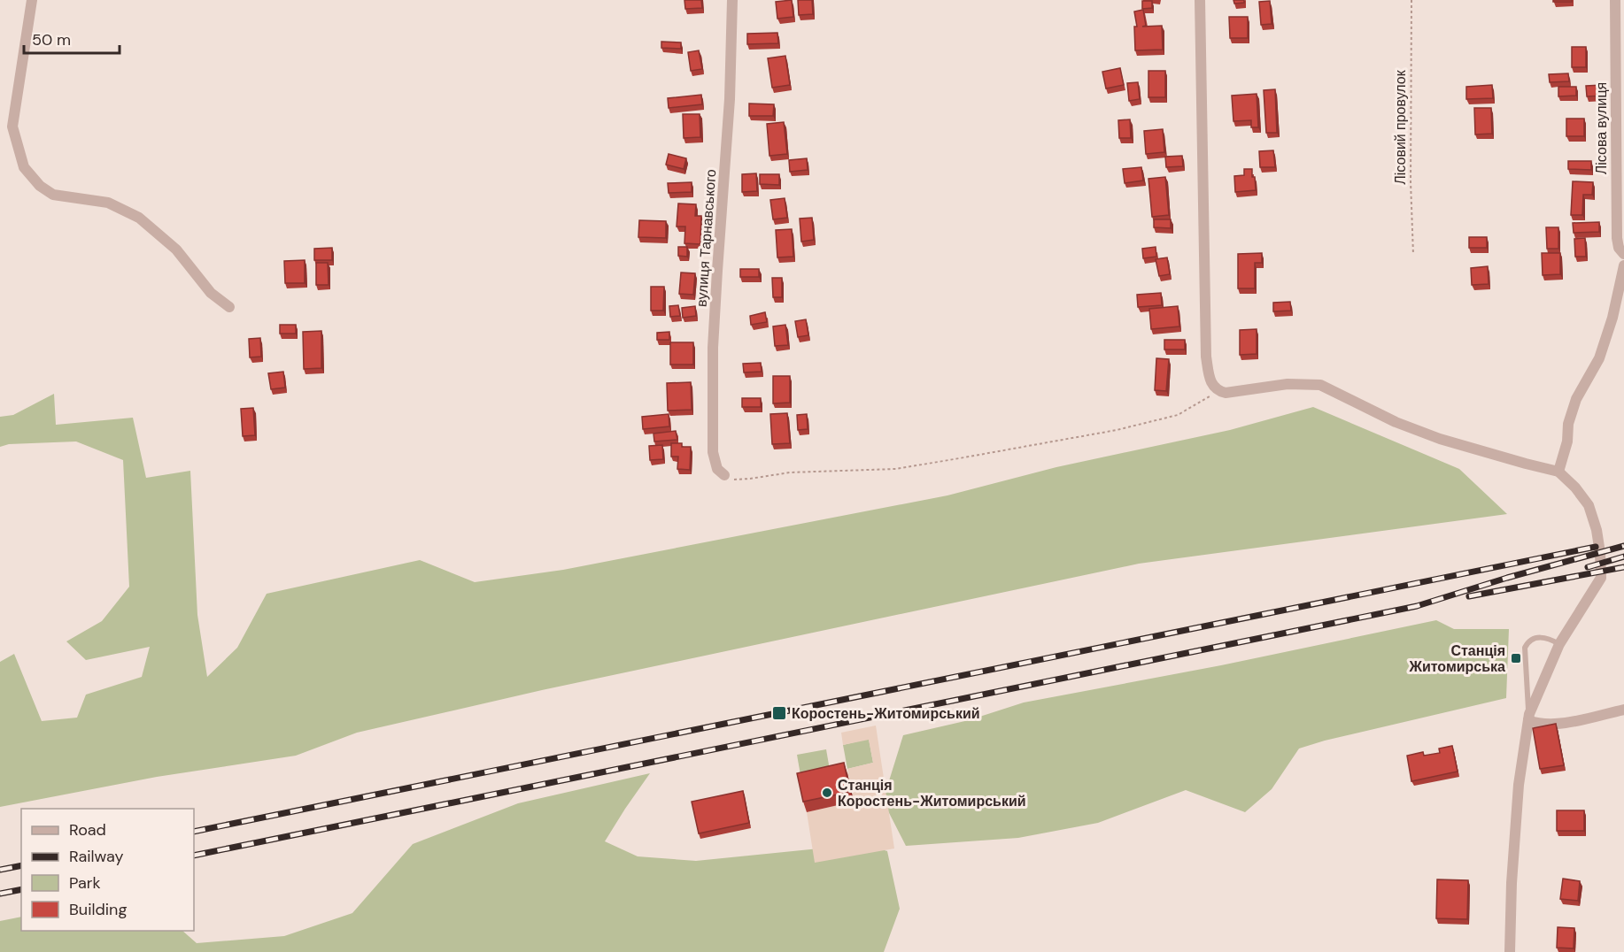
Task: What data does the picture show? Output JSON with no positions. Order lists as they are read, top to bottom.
{
  "streets": {
    "street": ["Лісова вулиця", "вулиця Тарнавського"],
    "path": ["Лісовий провулок"]
  },
  "places": {
    "transit": ["Станція Житомирська", "Коростень-Житомирський"],
    "other": ["Станція Коростень-Житомирський"]
  },
  "legend": [
    "Road",
    "Railway",
    "Park",
    "Building"
  ],
  "scale_bar": "50 m"
}
